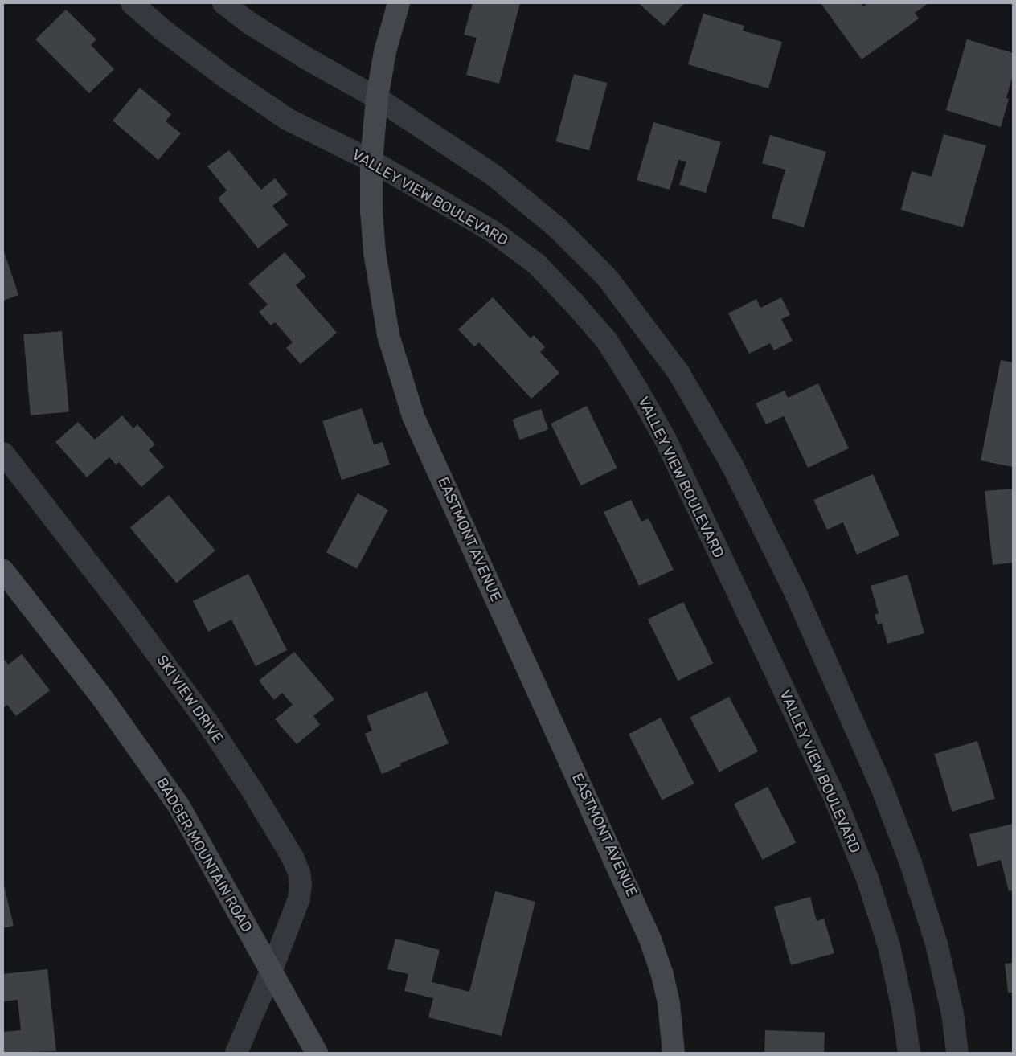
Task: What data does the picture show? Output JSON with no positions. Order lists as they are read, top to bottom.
{
  "streets": {
    "main road": ["EASTMONT AVENUE", "BADGER MOUNTAIN ROAD"],
    "street": ["VALLEY VIEW BOULEVARD", "SKI VIEW DRIVE"]
  },
  "crossings": [
    ["VALLEY VIEW BOULEVARD", "EASTMONT AVENUE"],
    ["SKI VIEW DRIVE", "BADGER MOUNTAIN ROAD"]
  ]
}
